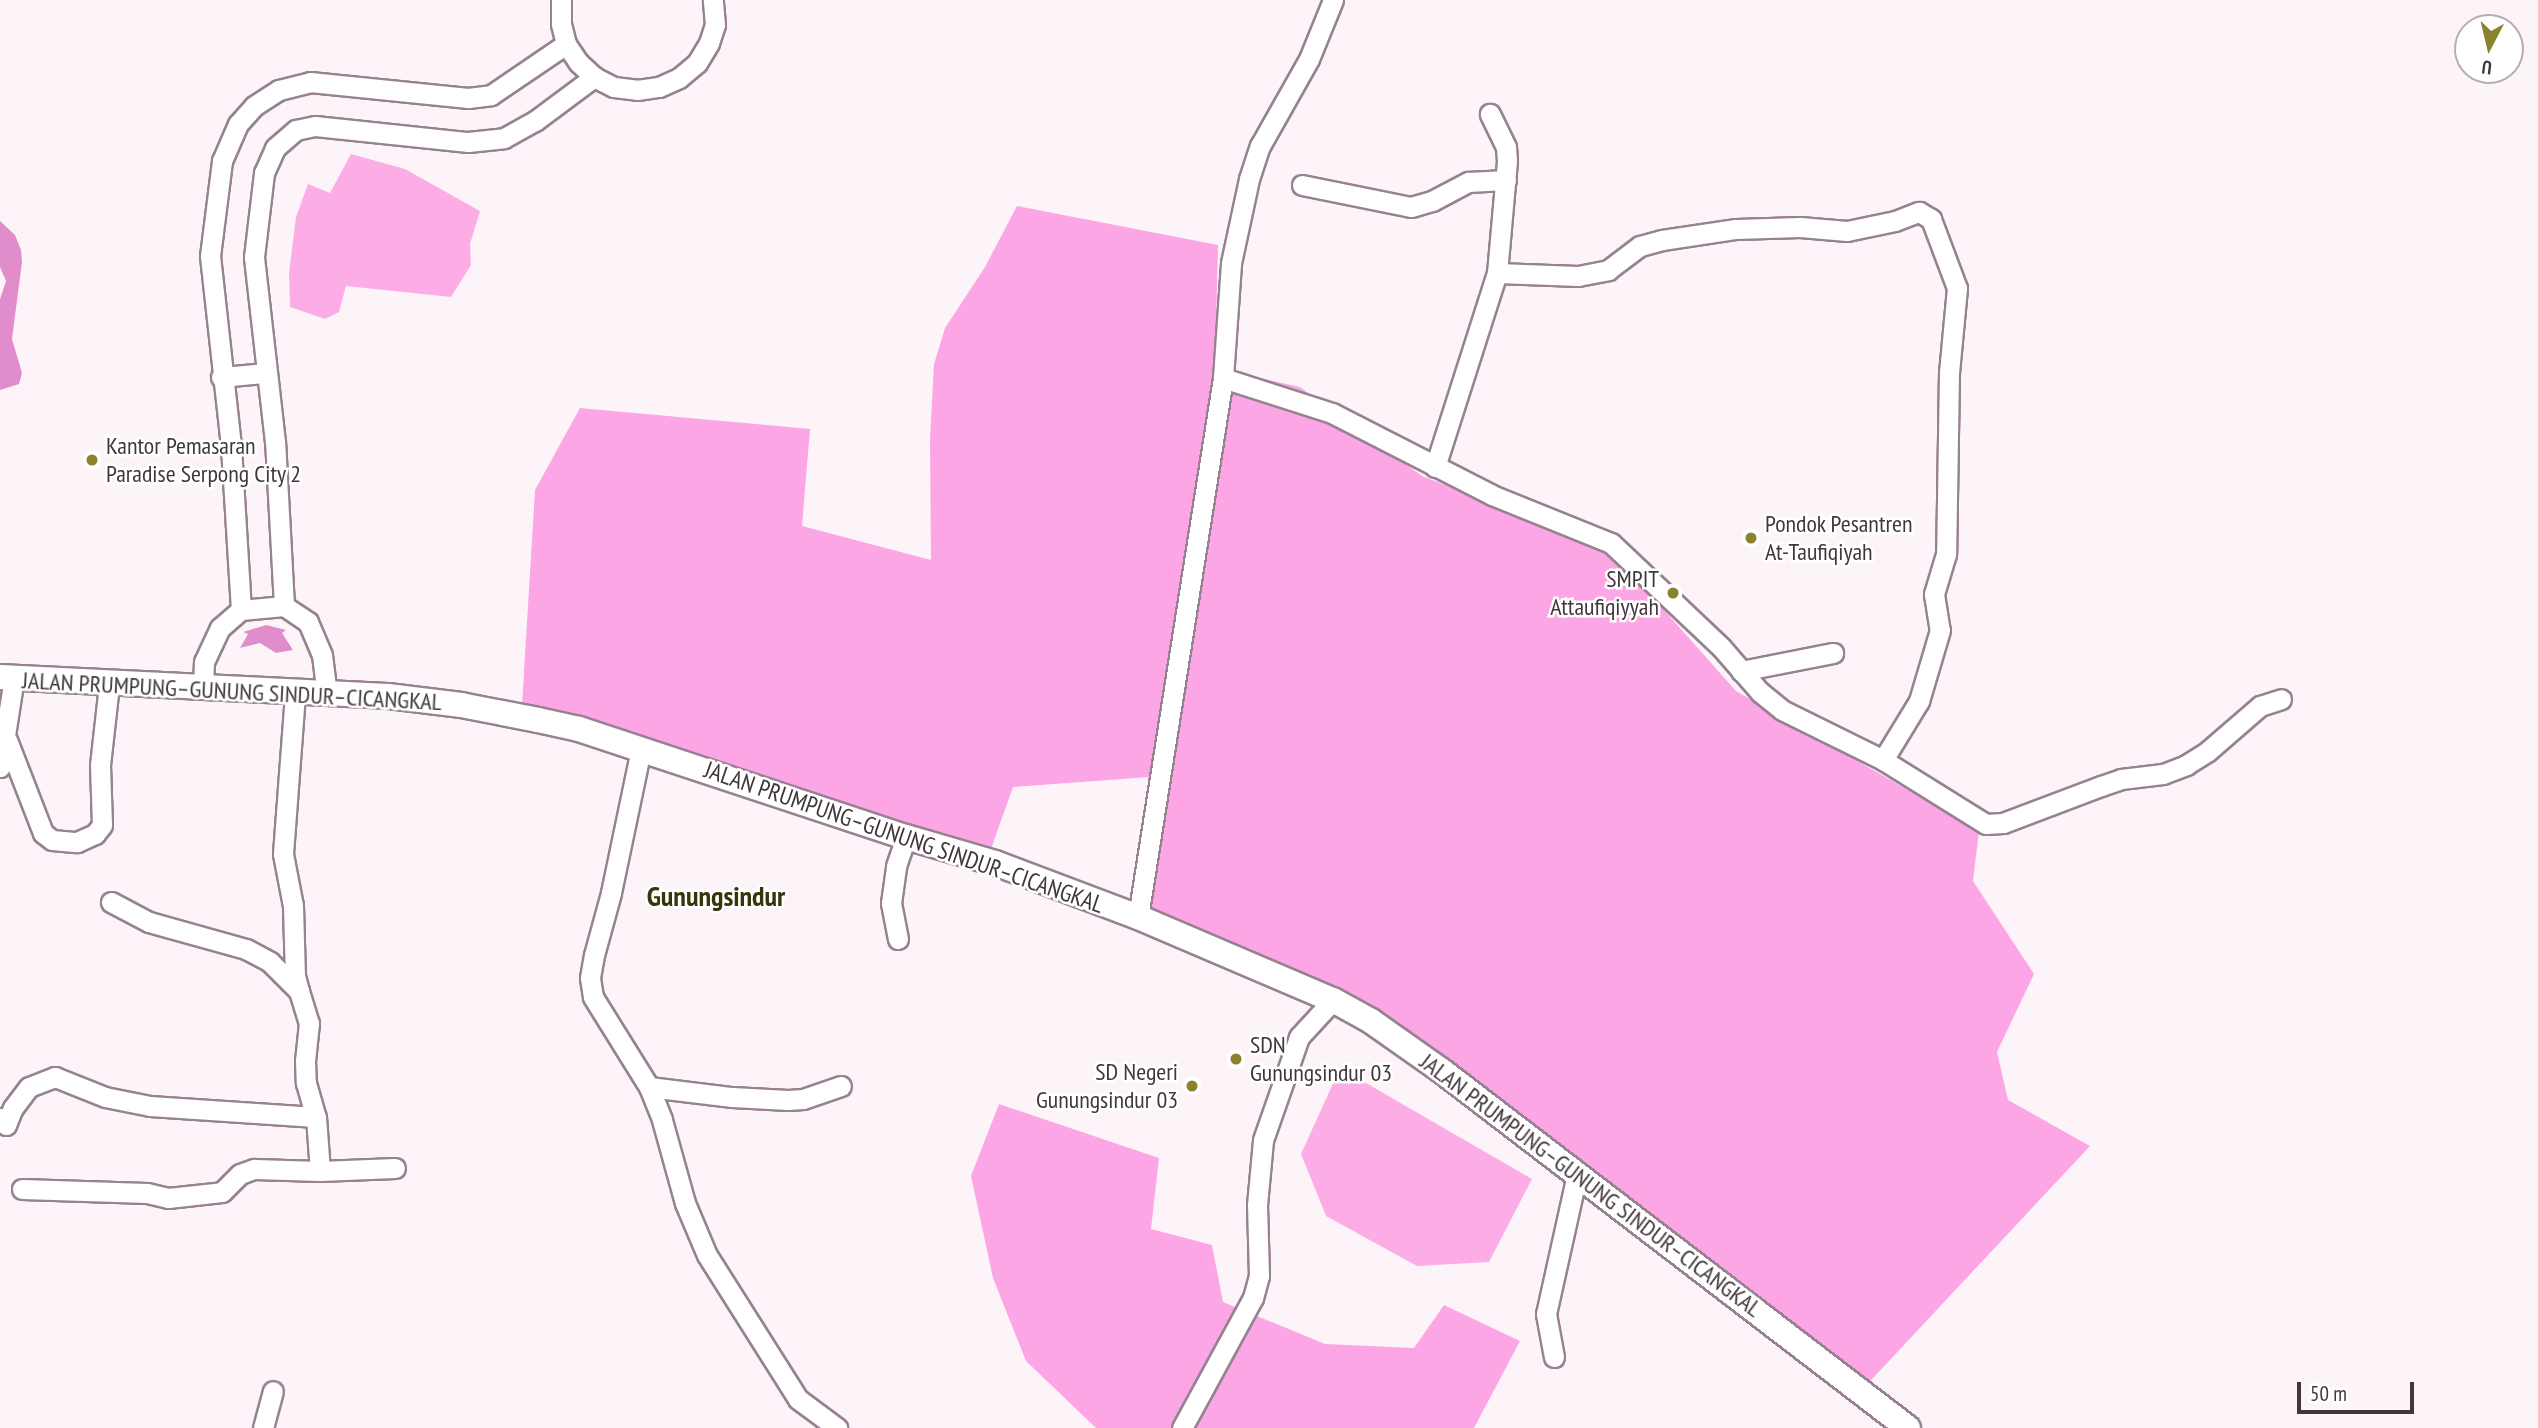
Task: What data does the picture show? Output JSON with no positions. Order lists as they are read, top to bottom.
{
  "streets": {
    "main road": ["JALAN PRUMPUNG–GUNUNG SINDUR–CICANGKAL"]
  },
  "districts": ["Gunungsindur"],
  "places": [
    "Kantor Pemasaran Paradise Serpong City 2",
    "Pondok Pesantren At-Taufiqiyah",
    "SMPIT Attaufiqiyyah",
    "SDN Gunungsindur 03",
    "SD Negeri Gunungsindur 03"
  ],
  "scale_bar": "50 m",
  "north": "bottom"
}
